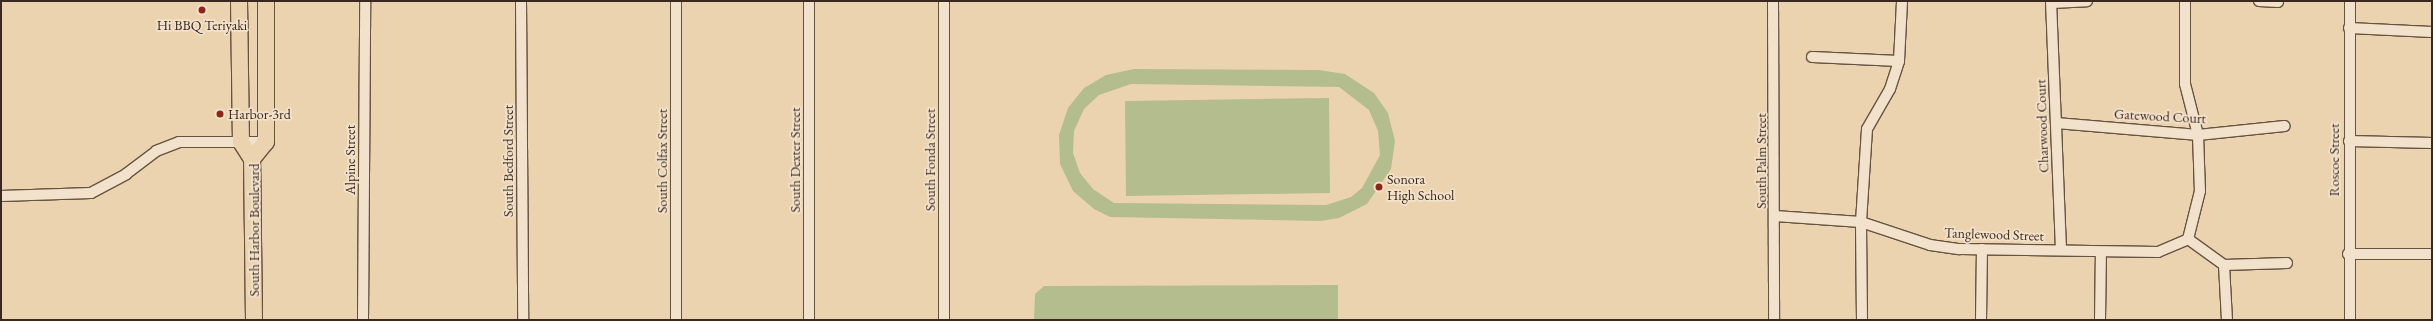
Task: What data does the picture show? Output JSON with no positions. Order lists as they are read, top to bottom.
{
  "streets": {
    "main road": ["South Harbor Boulevard"],
    "street": [
      "Gatewood Court",
      "Charwood Court",
      "Alpine Street",
      "South Dexter Street",
      "South Fonda Street",
      "Roscoe Street",
      "South Bedford Street",
      "South Colfax Street",
      "South Palm Street",
      "Tanglewood Street"
    ]
  },
  "crossings": [
    ["Gatewood Court", "Charwood Court"],
    ["Charwood Court", "Tanglewood Street"],
    ["South Palm Street", "Tanglewood Street"]
  ],
  "places": ["Hi BBQ Teriyaki", "Harbor-3rd", "Sonora High School"]
}
